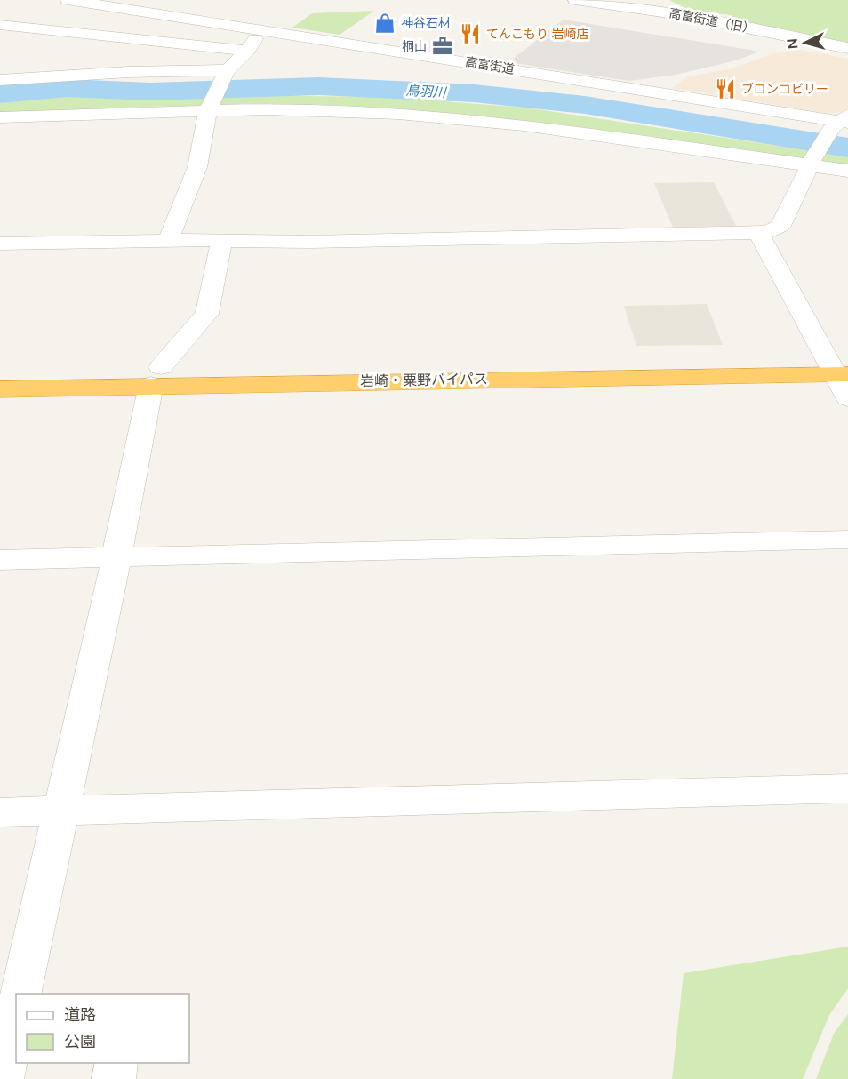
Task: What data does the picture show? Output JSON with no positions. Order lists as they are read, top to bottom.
{
  "streets": {
    "highway": ["岩崎・粟野バイパス"],
    "street": ["高富街道（旧）", "高富街道"]
  },
  "water": ["鳥羽川"],
  "places": {
    "shop": ["神谷石材"],
    "restaurant": ["てんこもり 岩崎店", "ブロンコビリー"],
    "office": ["桐山"]
  },
  "legend": ["道路", "公園"],
  "north": "left"
}
